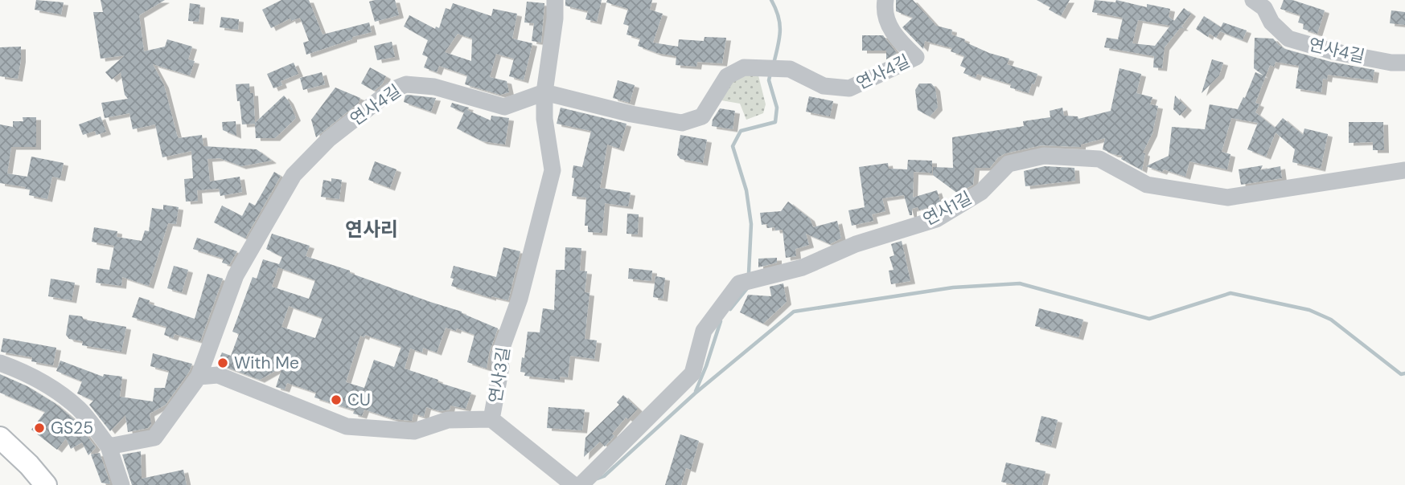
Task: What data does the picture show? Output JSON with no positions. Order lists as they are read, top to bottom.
{
  "streets": {
    "street": ["연사4길", "연사1길", "연사3길"]
  },
  "crossings": [
    ["연사4길", "연사3길"]
  ],
  "districts": ["연사리"],
  "places": ["With Me", "CU", "GS25"]
}
